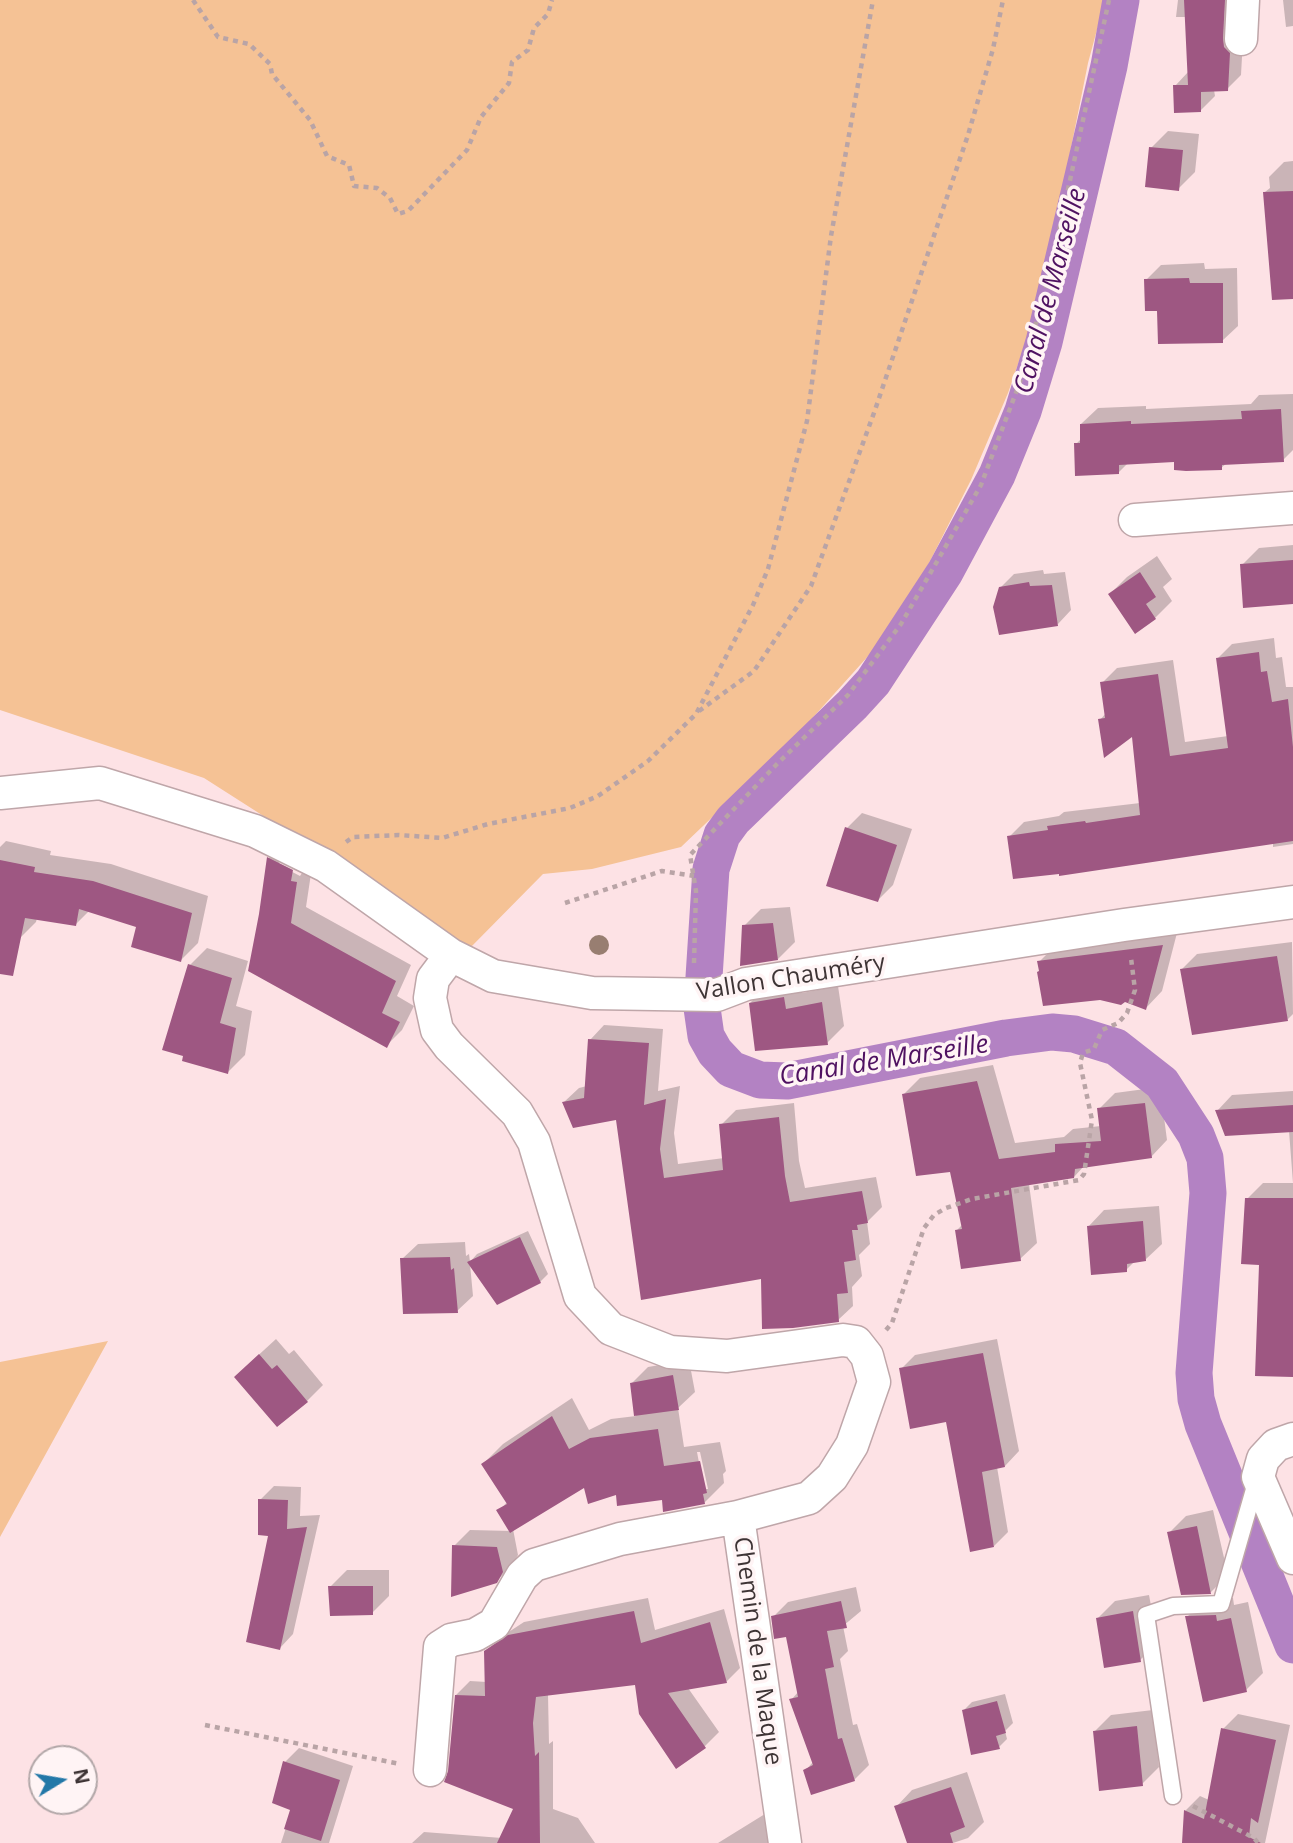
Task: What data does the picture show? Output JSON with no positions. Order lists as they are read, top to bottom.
{
  "streets": {
    "street": ["Vallon Chauméry", "Chemin de la Maque"]
  },
  "water": ["Canal de Marseille"],
  "north": "right"
}
